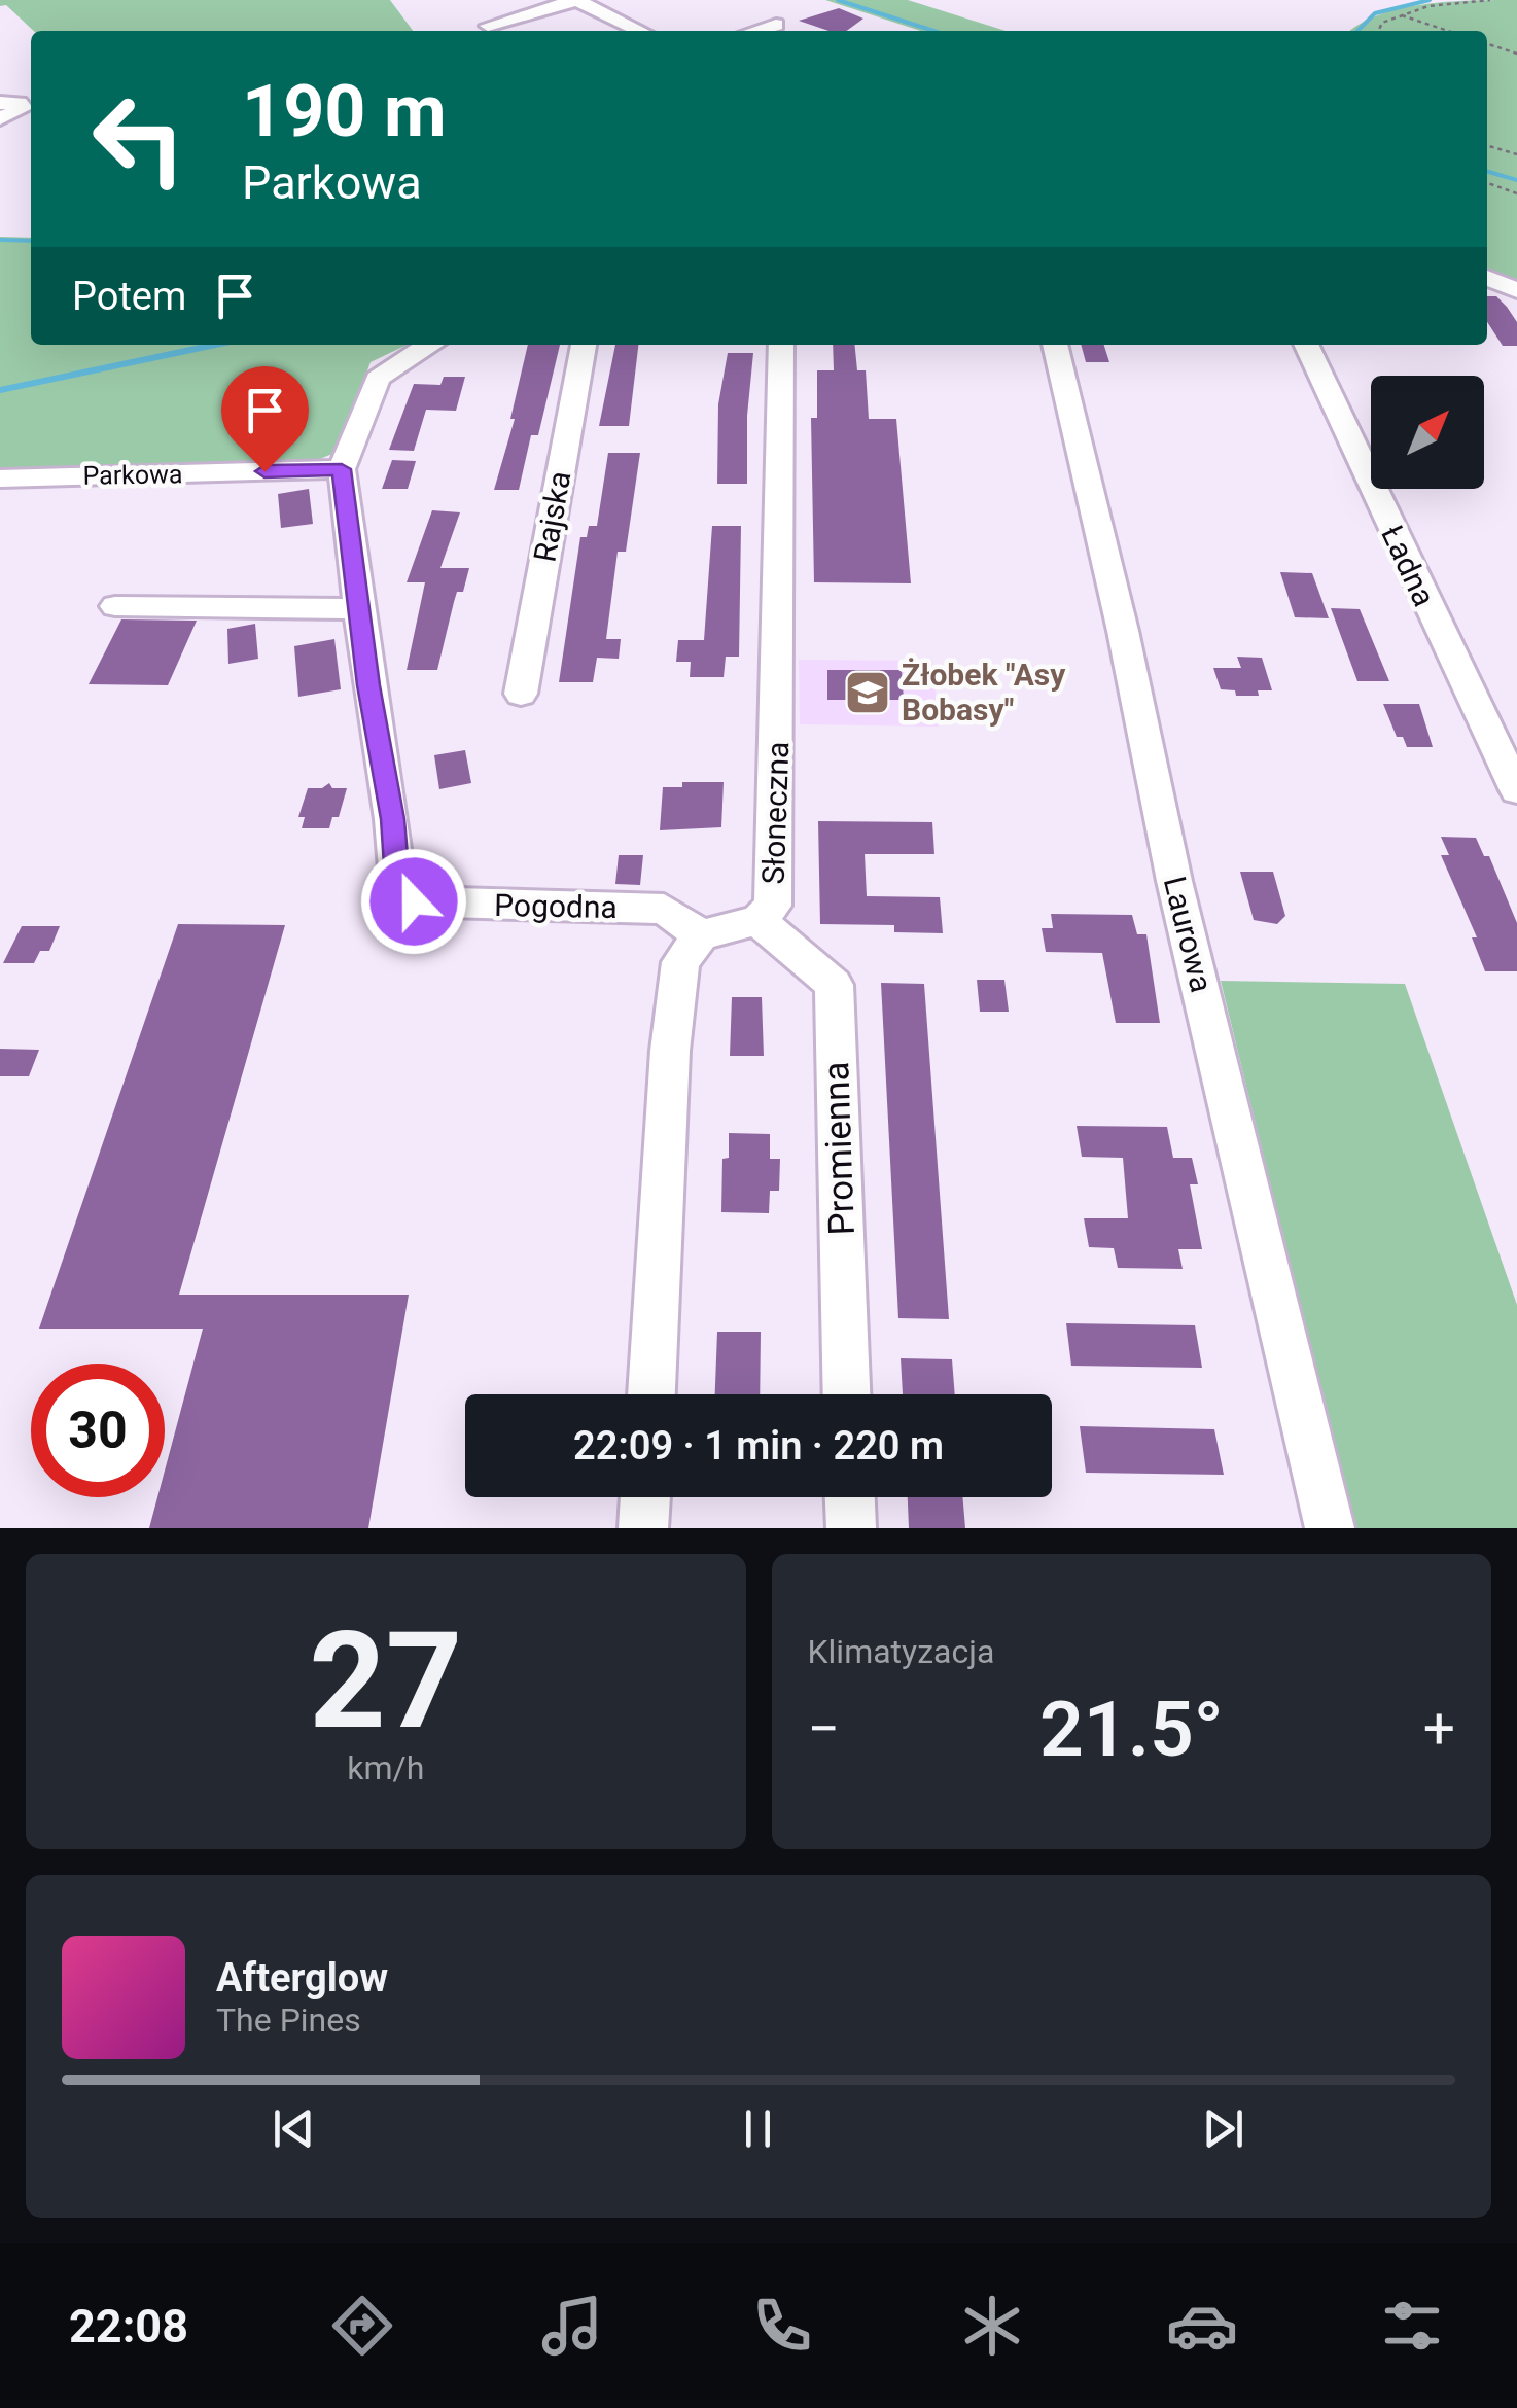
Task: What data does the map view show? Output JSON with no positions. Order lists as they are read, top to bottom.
{
  "streets": {
    "street": [
      "Parkowa",
      "Rajska",
      "Ładna",
      "Słoneczna",
      "Pogodna",
      "Laurowa",
      "Promienna"
    ]
  },
  "crossings": [
    ["Parkowa", "Pogodna"],
    ["Słoneczna", "Pogodna"],
    ["Słoneczna", "Promienna"]
  ],
  "places": {
    "school or university": ["Żłobek \"Asy Bobasy\""]
  },
  "north": "top right",
  "page": {
    "turn": ["190 m", "Parkowa"],
    "then": "Potem",
    "limit": "30",
    "trip": "22:09 · 1 min · 220 m",
    "tile": [
      ["27", "km/h"],
      "Klimatyzacja"
    ],
    "heat": ["−", "21.5°", "+"],
    "song": ["Afterglow", "The Pines"],
    "tabs": "22:08"
  }
}
